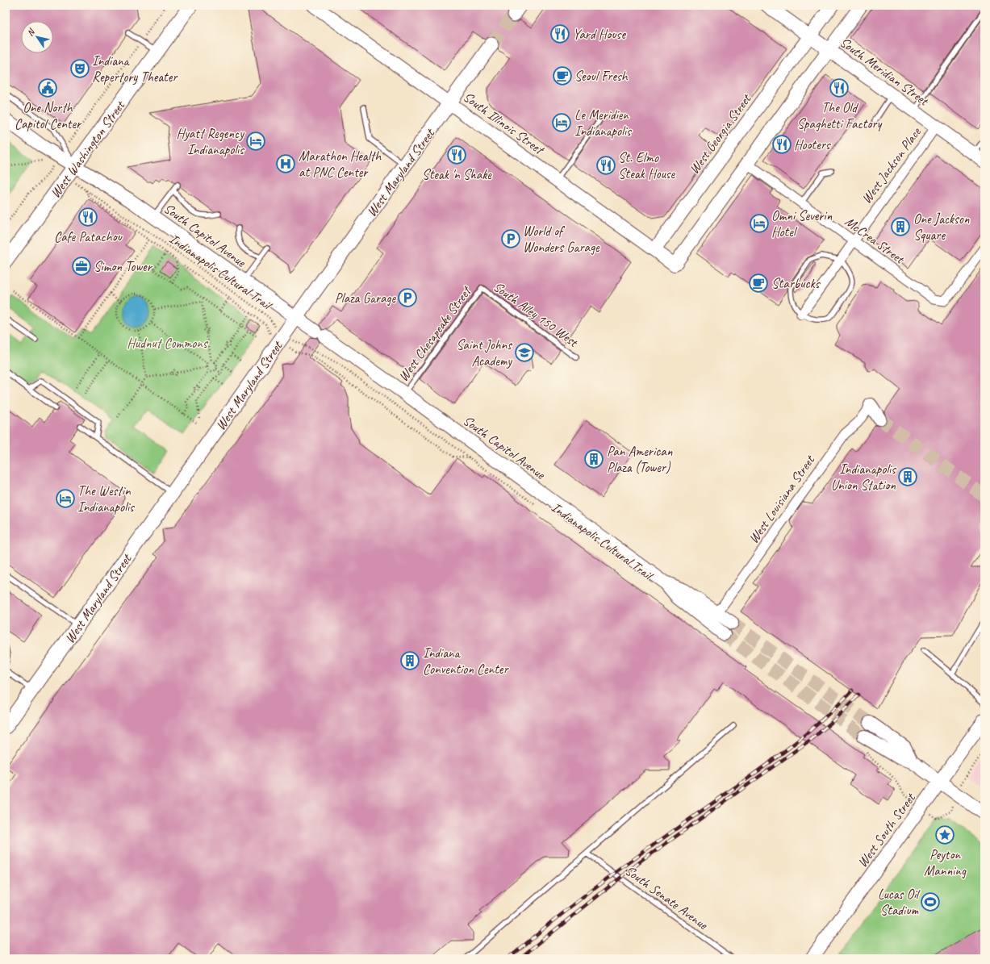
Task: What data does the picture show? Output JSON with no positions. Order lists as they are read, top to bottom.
{
  "streets": {
    "main road": [
      "South Meridian Street",
      "South Illinois Street",
      "West Georgia Street",
      "West Washington Street",
      "West Maryland Street",
      "South Capitol Avenue",
      "West South Street"
    ],
    "street": ["West Jackson Place", "McCrea Street", "West Louisiana Street"],
    "lane": ["South Alley 150 West", "West Chesapeake Street", "South Senate Avenue"],
    "path": ["Indianapolis Cultural Trail"]
  },
  "crossings": [
    ["South Meridian Street", "West Georgia Street"],
    ["South Meridian Street", "West Jackson Place"],
    ["South Illinois Street", "West Georgia Street"],
    ["South Illinois Street", "West Maryland Street"],
    ["South Illinois Street", "McCrea Street"],
    ["West Washington Street", "South Capitol Avenue"],
    ["West Jackson Place", "McCrea Street"],
    ["West Maryland Street", "South Capitol Avenue"],
    ["West Maryland Street", "Indianapolis Cultural Trail"],
    ["South Capitol Avenue", "West Chesapeake Street"],
    ["South Capitol Avenue", "West Louisiana Street"],
    ["South Alley 150 West", "West Chesapeake Street"]
  ],
  "parks": ["Hudnut Commons"],
  "places": {
    "restaurant": [
      "Yard House",
      "The Old Spaghetti Factory",
      "Hooters",
      "Steak 'n Shake",
      "St. Elmo Steak House",
      "Cafe Patachou"
    ],
    "theatre": ["Indiana Repertory Theater"],
    "cafe": ["Seoul Fresh", "Starbucks"],
    "public building": ["One North Capitol Center"],
    "hotel": [
      "Le Meridien Indianapolis",
      "Hyatt Regency Indianapolis",
      "Omni Severin Hotel",
      "The Westin Indianapolis"
    ],
    "hospital": ["Marathon Health at PNC Center"],
    "building": [
      "One Jackson Square",
      "Pan American Plaza (Tower)",
      "Indianapolis Union Station",
      "Indiana Convention Center"
    ],
    "parking": ["World of Wonders Garage", "Plaza Garage"],
    "office": ["Simon Tower"],
    "school or university": ["Saint Johns Academy"],
    "place": ["Peyton Manning"],
    "sports": ["Lucas Oil Stadium"]
  },
  "north": "top left"
}
